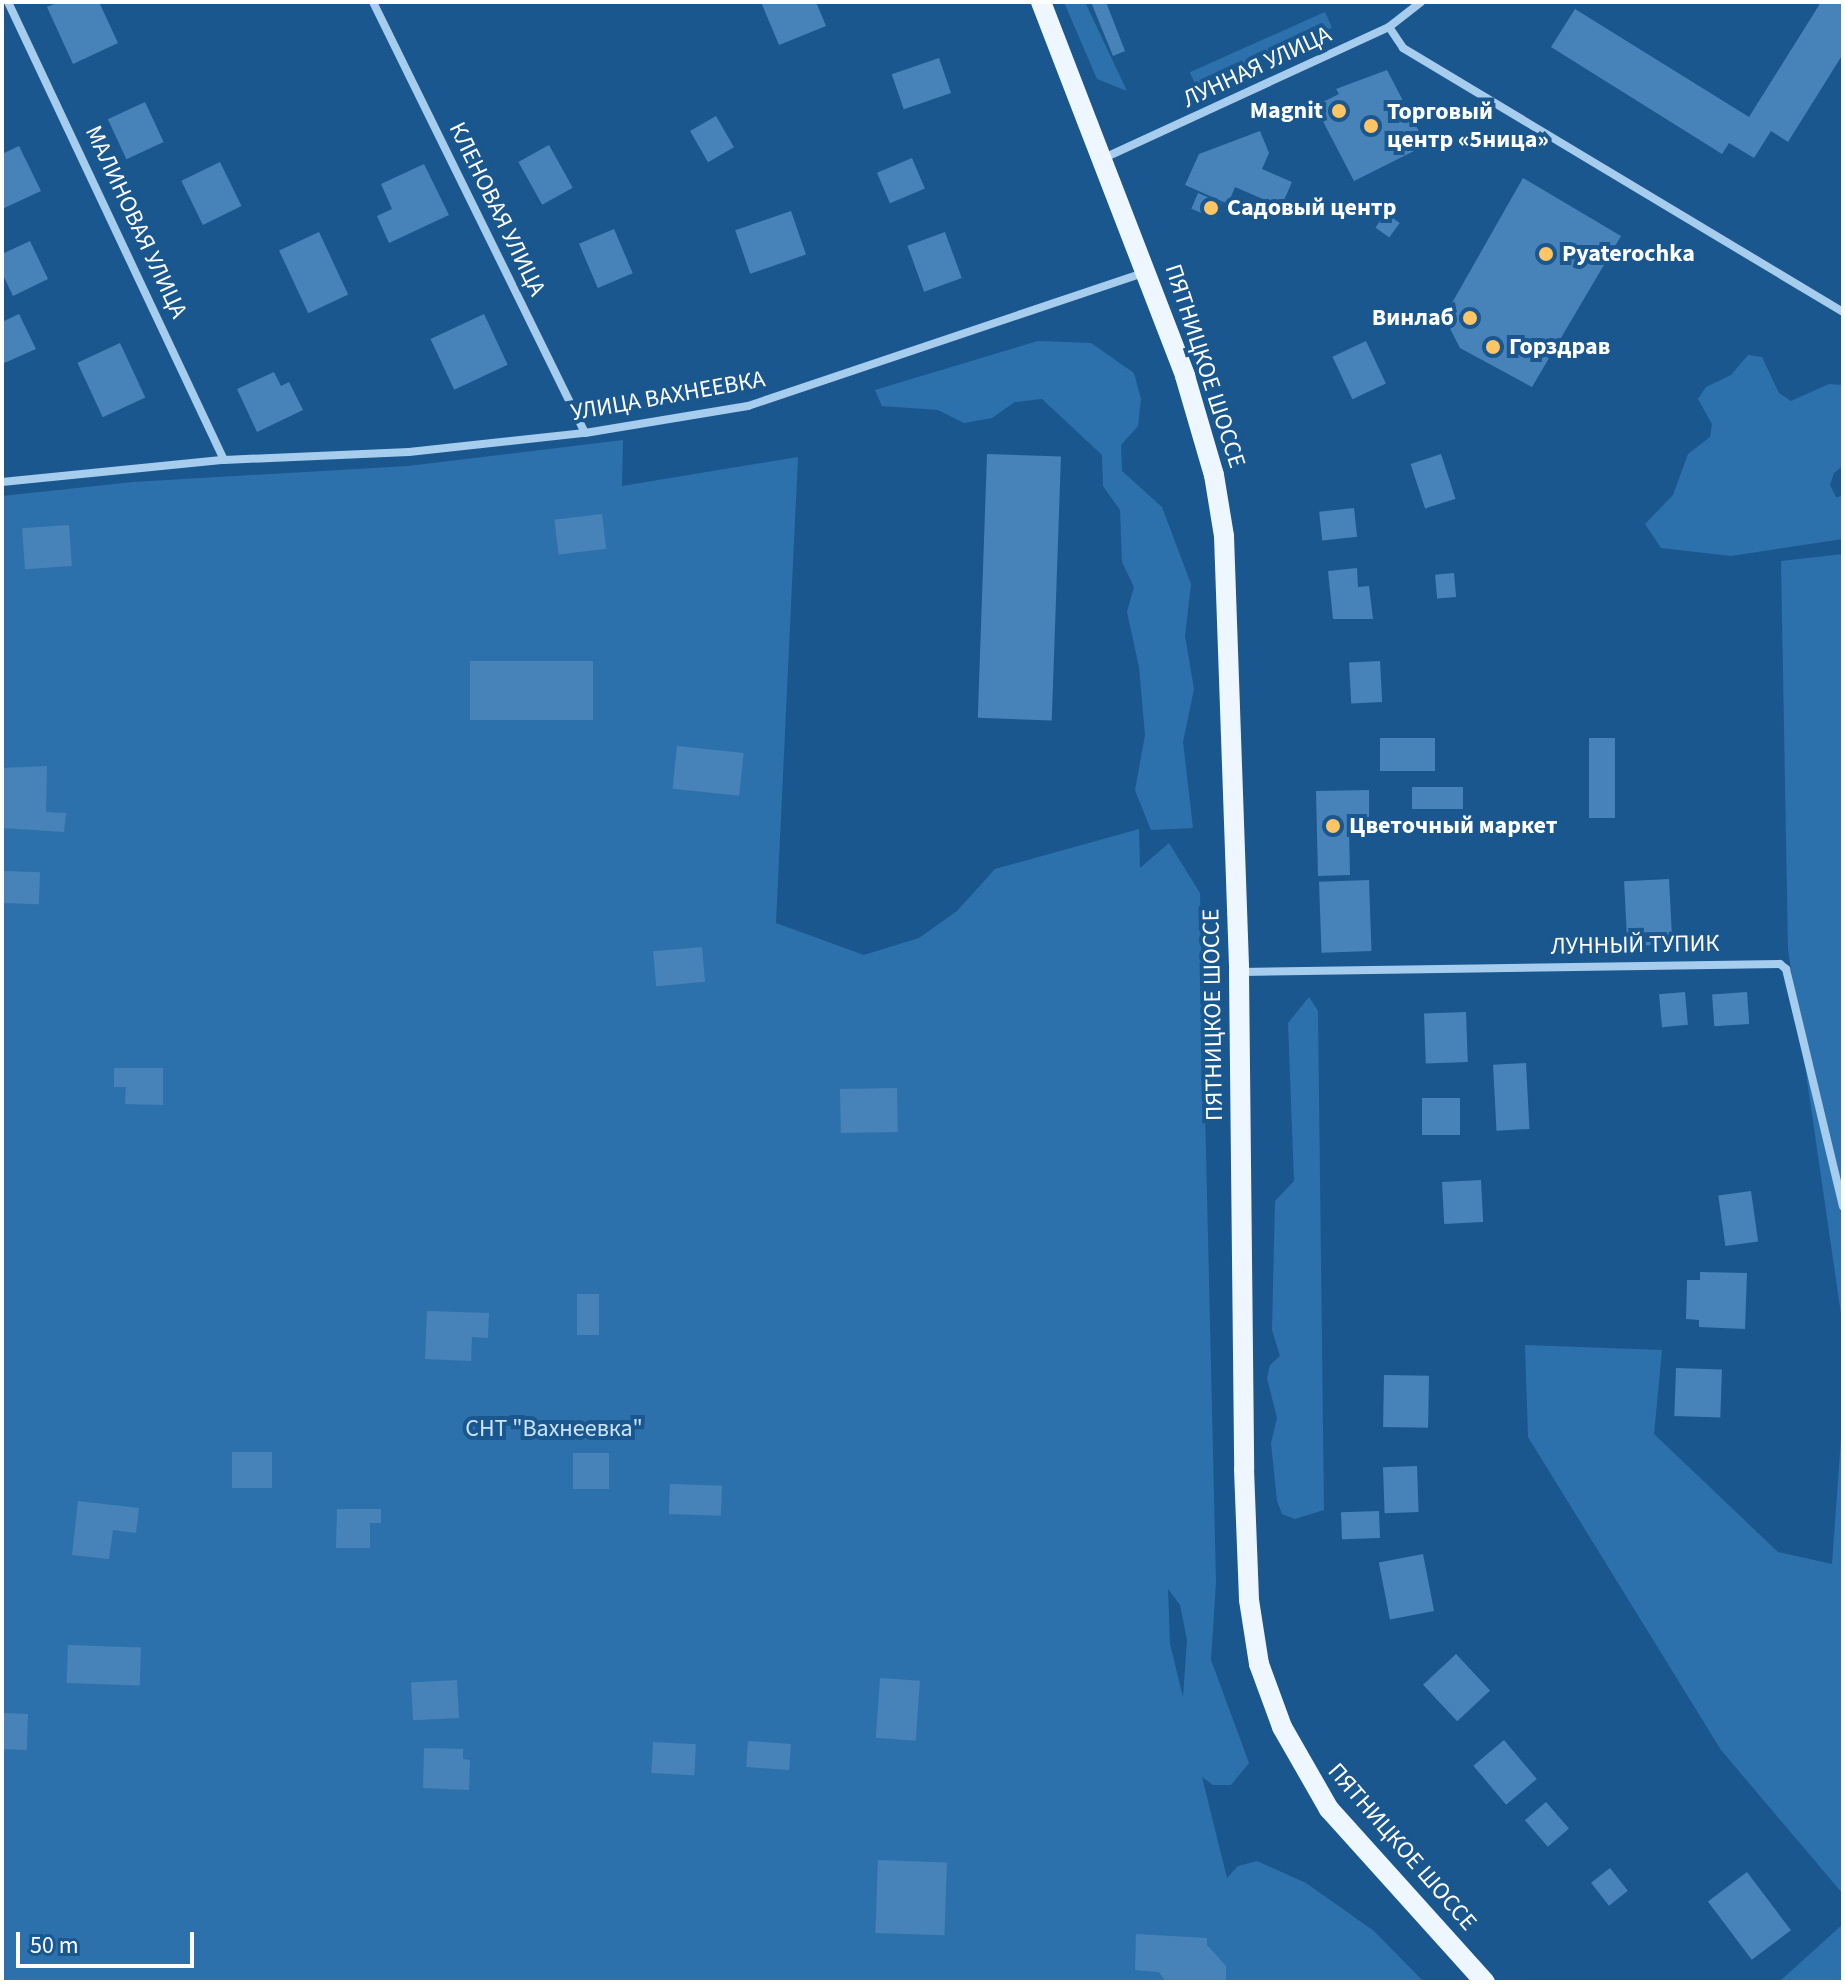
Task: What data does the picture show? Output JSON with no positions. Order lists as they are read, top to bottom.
{
  "streets": {
    "main road": ["ПЯТНИЦКОЕ ШОССЕ"],
    "street": [
      "ЛУННАЯ УЛИЦА",
      "КЛЕНОВАЯ УЛИЦА",
      "МАЛИНОВАЯ УЛИЦА",
      "УЛИЦА ВАХНЕЕВКА",
      "ЛУННЫЙ ТУПИК"
    ]
  },
  "crossings": [
    ["ЛУННАЯ УЛИЦА", "ПЯТНИЦКОЕ ШОССЕ"],
    ["КЛЕНОВАЯ УЛИЦА", "УЛИЦА ВАХНЕЕВКА"],
    ["МАЛИНОВАЯ УЛИЦА", "УЛИЦА ВАХНЕЕВКА"],
    ["ПЯТНИЦКОЕ ШОССЕ", "УЛИЦА ВАХНЕЕВКА"],
    ["ПЯТНИЦКОЕ ШОССЕ", "ЛУННЫЙ ТУПИК"]
  ],
  "parks": ["СНТ \"Вахнеевка\""],
  "places": [
    "Magnit",
    "Торговый центр «5ница»",
    "Садовый центр",
    "Pyaterochka",
    "Винлаб",
    "Горздрав",
    "Цветочный маркет"
  ],
  "scale_bar": "50 m"
}
